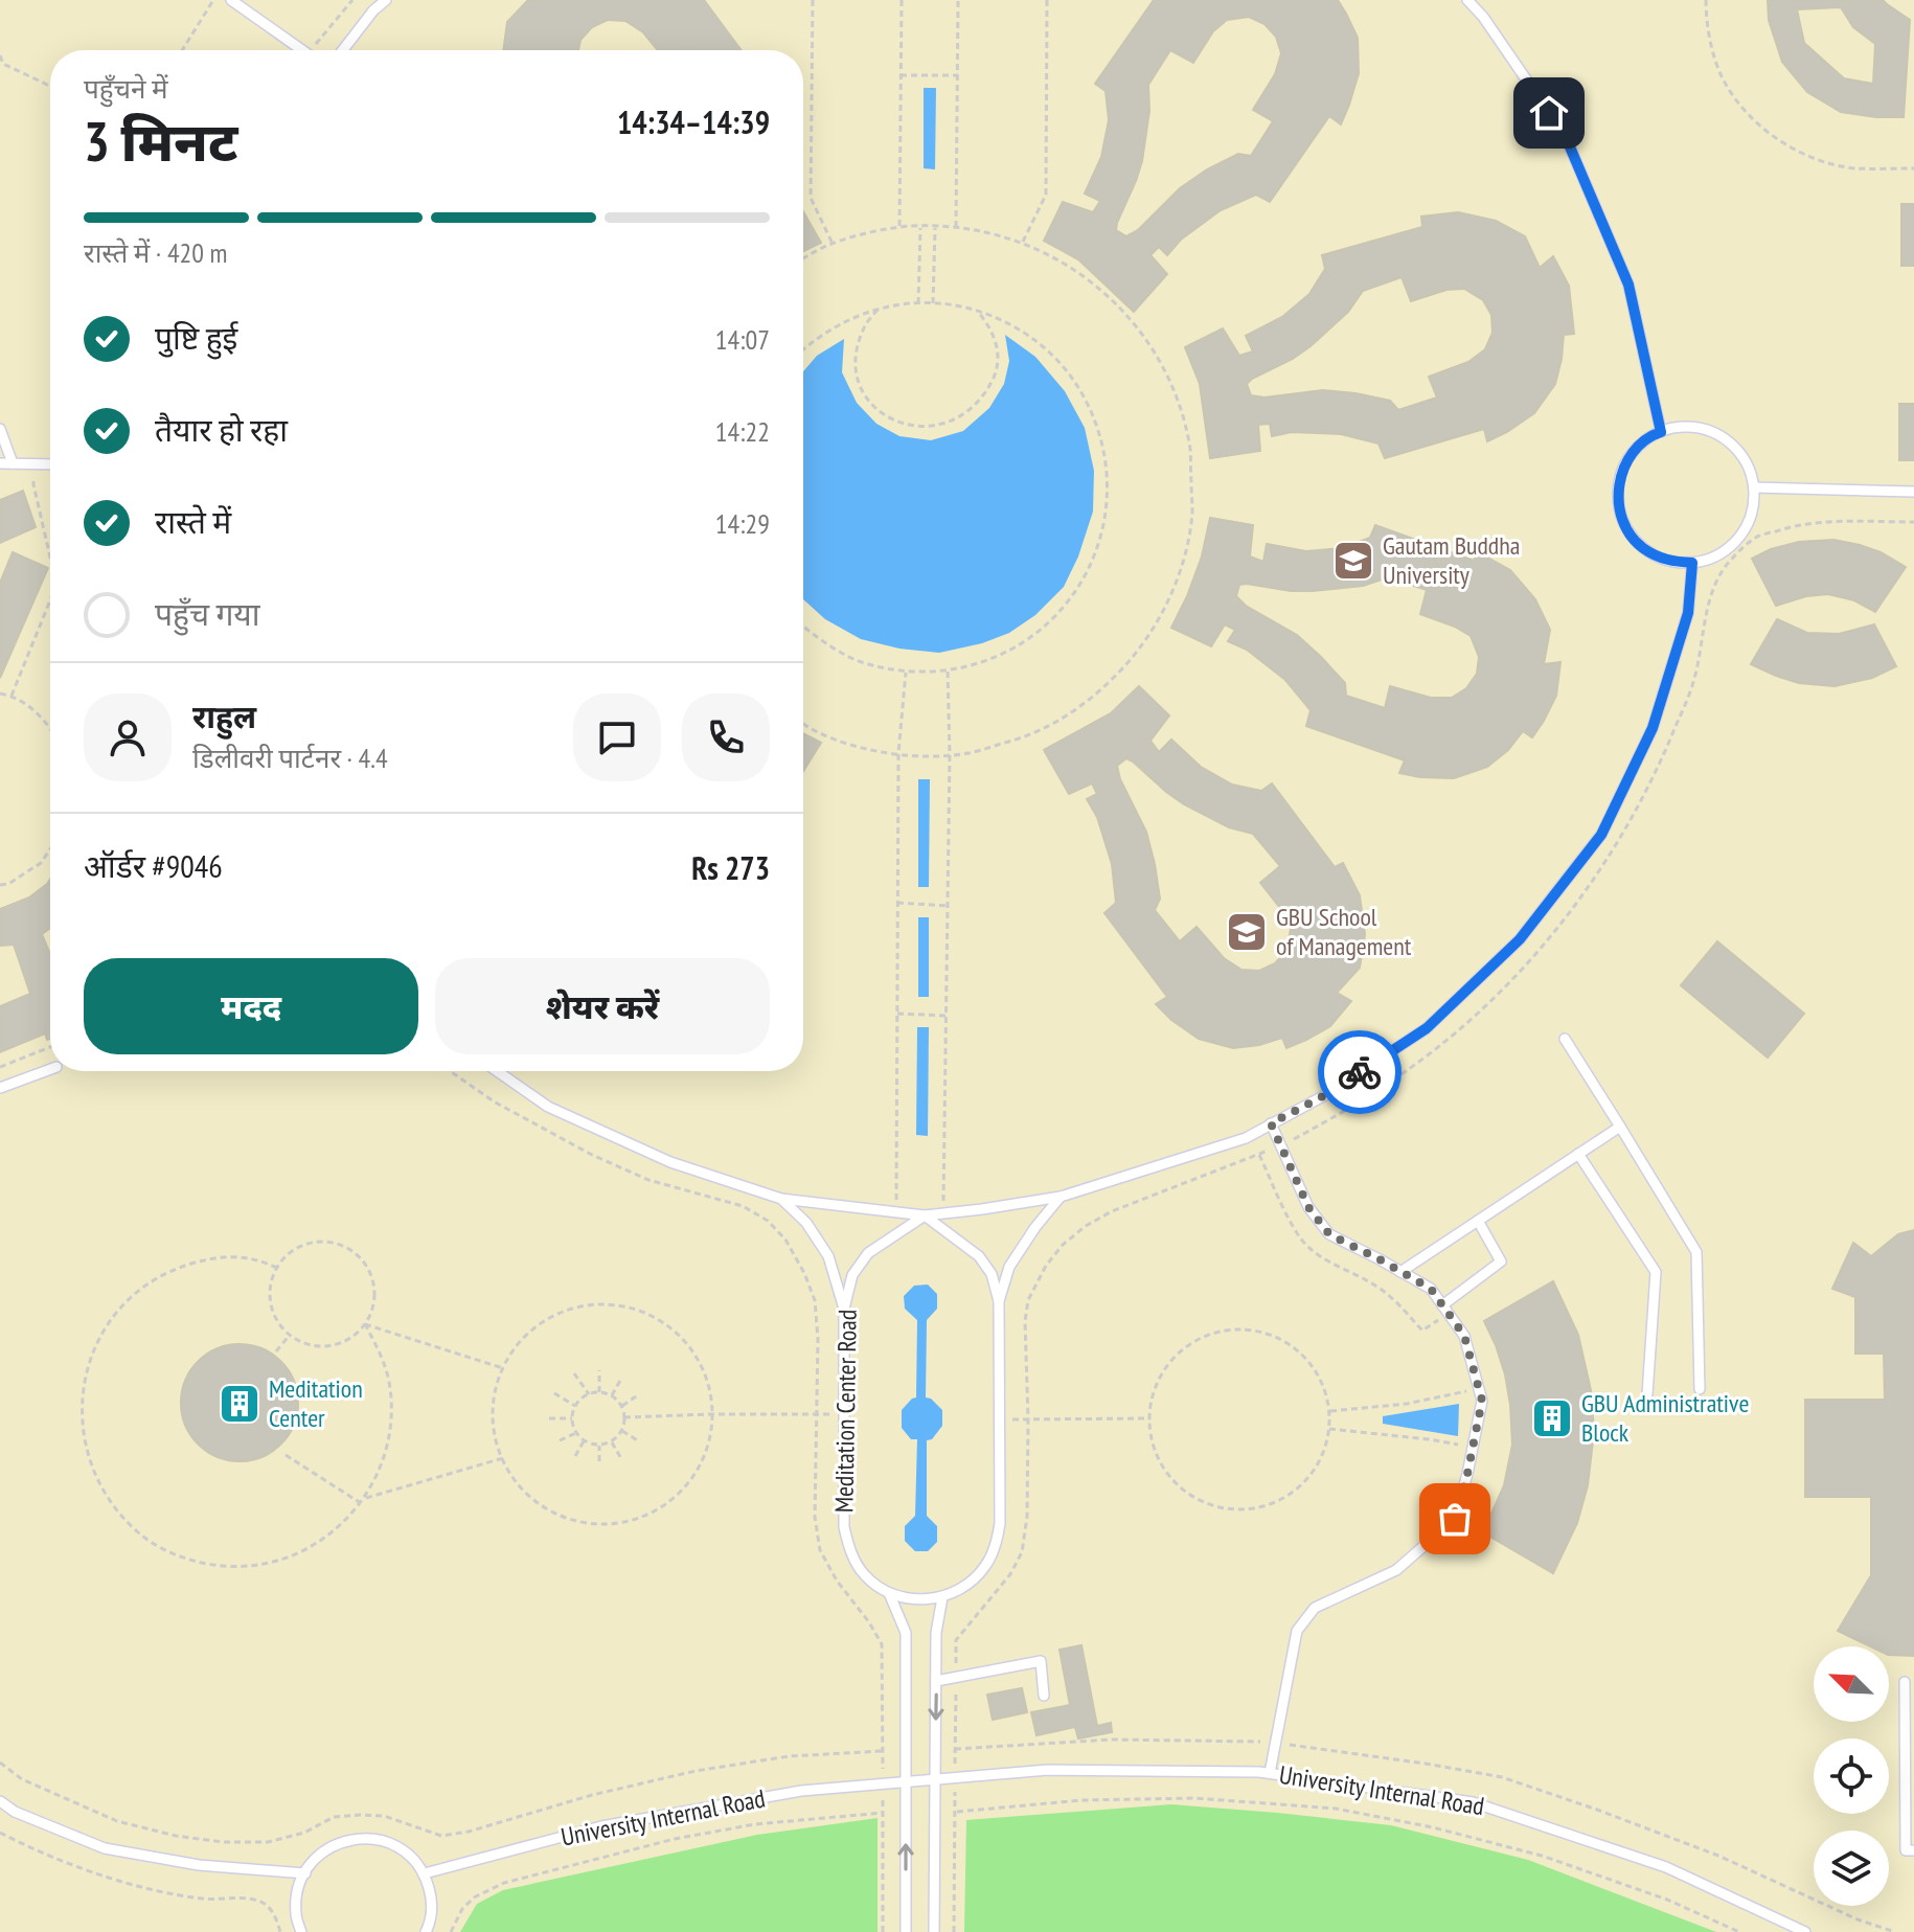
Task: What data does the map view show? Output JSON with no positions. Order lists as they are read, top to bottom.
{
  "streets": {
    "lane": ["Meditation Center Road", "University Internal Road"]
  },
  "places": {
    "school or university": ["Gautam Buddha University", "GBU School of Management"],
    "building": ["Meditation Center", "GBU Administrative Block"]
  },
  "north": "top left",
  "page": {
    "heading": ["3 मिनट", "पहुँचने में", "14:34–14:39"],
    "panel": [
      "राहुल",
      "डिलीवरी पार्टनर · 4.4",
      "ऑर्डर #9046",
      "Rs 273"
    ],
    "bar": "रास्ते में · 420 m",
    "list": [
      ["पुष्टि हुई", "14:07"],
      ["तैयार हो रहा", "14:22"],
      ["रास्ते में", "14:29"],
      "पहुँच गया"
    ],
    "buttons": ["मदद", "शेयर करें"]
  }
}
